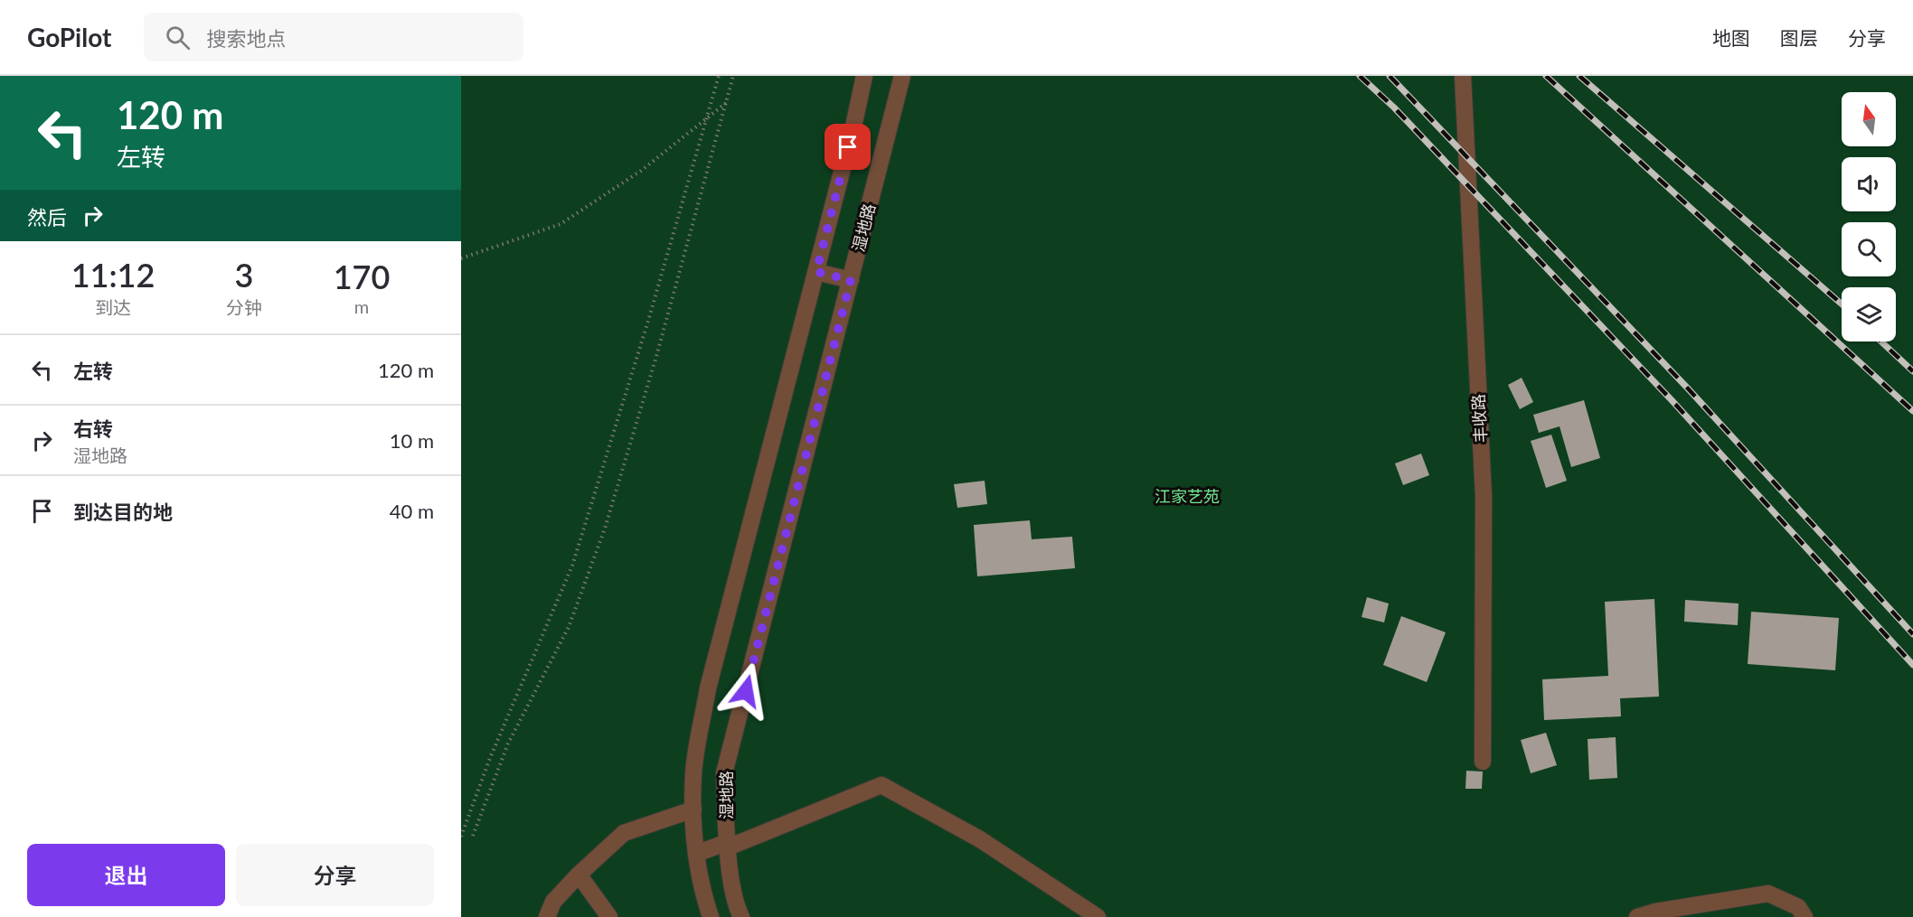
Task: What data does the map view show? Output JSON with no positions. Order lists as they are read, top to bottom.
{
  "streets": {
    "street": ["湿地路", "丰收路"]
  },
  "parks": ["江家艺苑"],
  "north": "top",
  "page": {
    "header": "GoPilot",
    "search": "搜索地点",
    "nav": ["地图", "图层", "分享"],
    "turn": ["120 m", "左转"],
    "then": "然后",
    "eta": [
      "11:12",
      "到达",
      "3",
      "分钟",
      "170",
      "m"
    ],
    "list": [
      {
        "name": "左转",
        "value": "120 m"
      },
      {
        "name": "右转",
        "note": "湿地路",
        "value": "10 m"
      },
      {
        "name": "到达目的地",
        "value": "40 m"
      }
    ],
    "buttons": ["退出", "分享"]
  }
}
